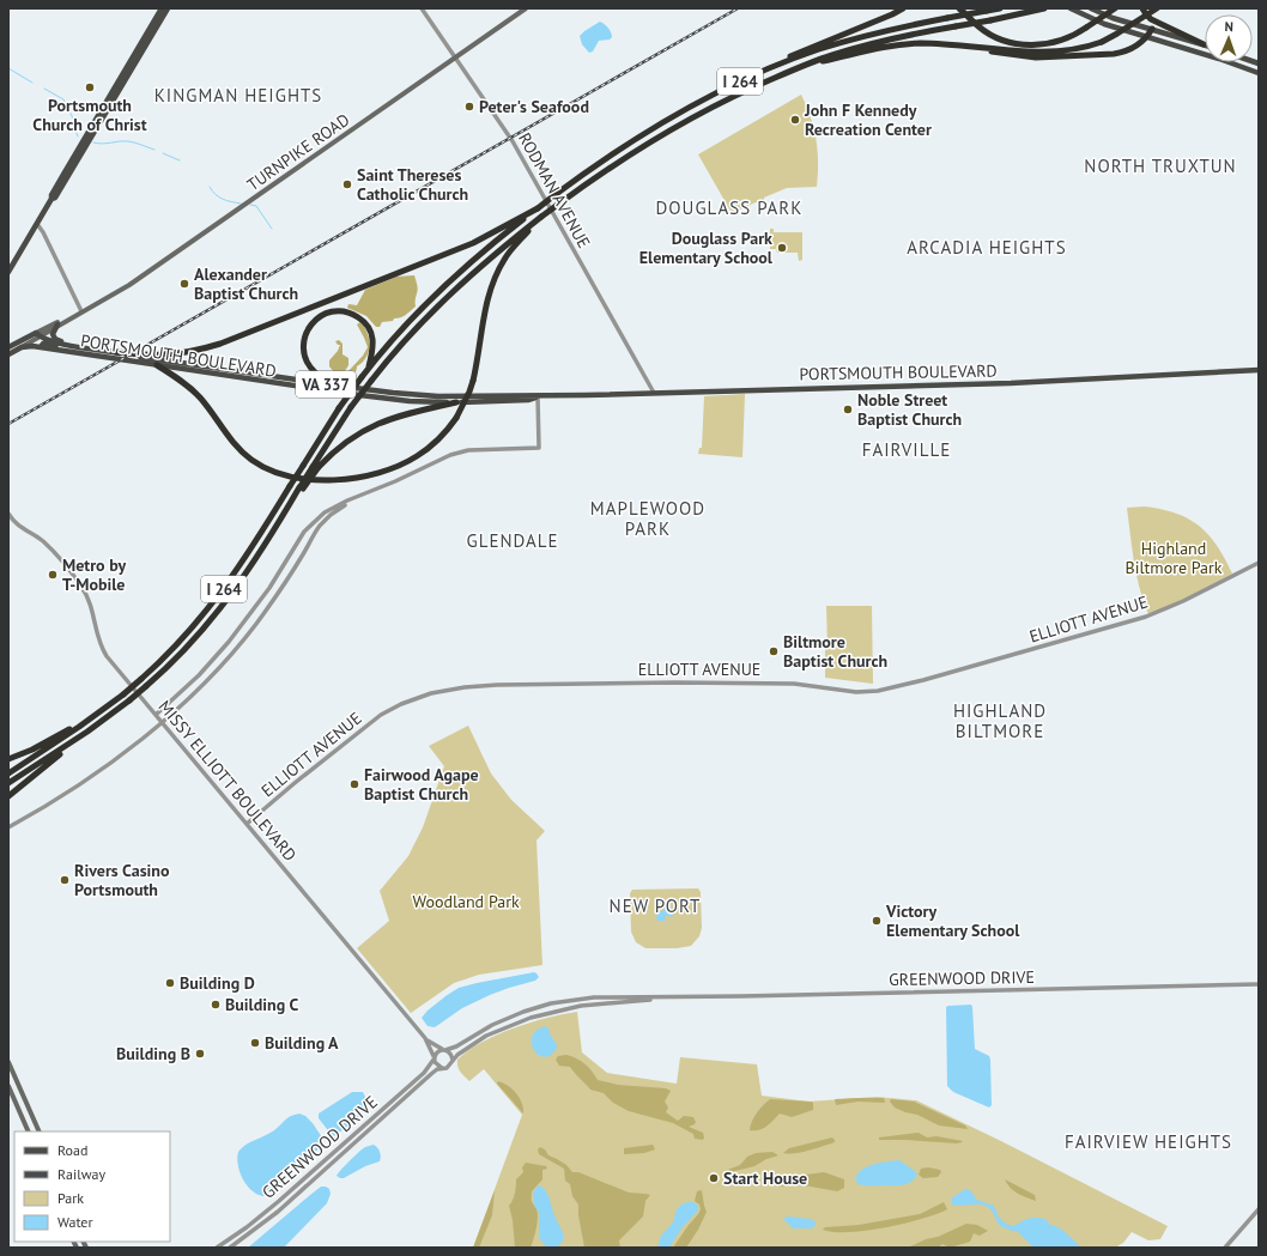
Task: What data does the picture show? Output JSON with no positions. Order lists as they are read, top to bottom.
{
  "streets": {
    "highway": ["I 264"],
    "main road": ["TURNPIKE ROAD", "PORTSMOUTH BOULEVARD", "VA 337"],
    "street": [
      "RODMAN AVENUE",
      "ELLIOTT AVENUE",
      "MISSY ELLIOTT BOULEVARD",
      "GREENWOOD DRIVE"
    ]
  },
  "crossings": [
    ["TURNPIKE ROAD", "RODMAN AVENUE"],
    ["TURNPIKE ROAD", "PORTSMOUTH BOULEVARD"],
    ["RODMAN AVENUE", "PORTSMOUTH BOULEVARD"],
    ["ELLIOTT AVENUE", "MISSY ELLIOTT BOULEVARD"],
    ["MISSY ELLIOTT BOULEVARD", "GREENWOOD DRIVE"]
  ],
  "districts": [
    "KINGMAN HEIGHTS",
    "NORTH TRUXTUN",
    "DOUGLASS PARK",
    "ARCADIA HEIGHTS",
    "FAIRVILLE",
    "MAPLEWOOD PARK",
    "GLENDALE",
    "HIGHLAND BILTMORE",
    "NEW PORT",
    "FAIRVIEW HEIGHTS"
  ],
  "parks": ["Highland Biltmore Park", "Woodland Park"],
  "places": [
    "Portsmouth Church of Christ",
    "Peter's Seafood",
    "John F Kennedy Recreation Center",
    "Saint Thereses Catholic Church",
    "Douglass Park Elementary School",
    "Alexander Baptist Church",
    "Noble Street Baptist Church",
    "Metro by T-Mobile",
    "Biltmore Baptist Church",
    "Fairwood Agape Baptist Church",
    "Rivers Casino Portsmouth",
    "Victory Elementary School",
    "Building D",
    "Building C",
    "Building A",
    "Building B",
    "Start House"
  ],
  "legend": [
    "Road",
    "Railway",
    "Park",
    "Water"
  ],
  "north": "top"
}
